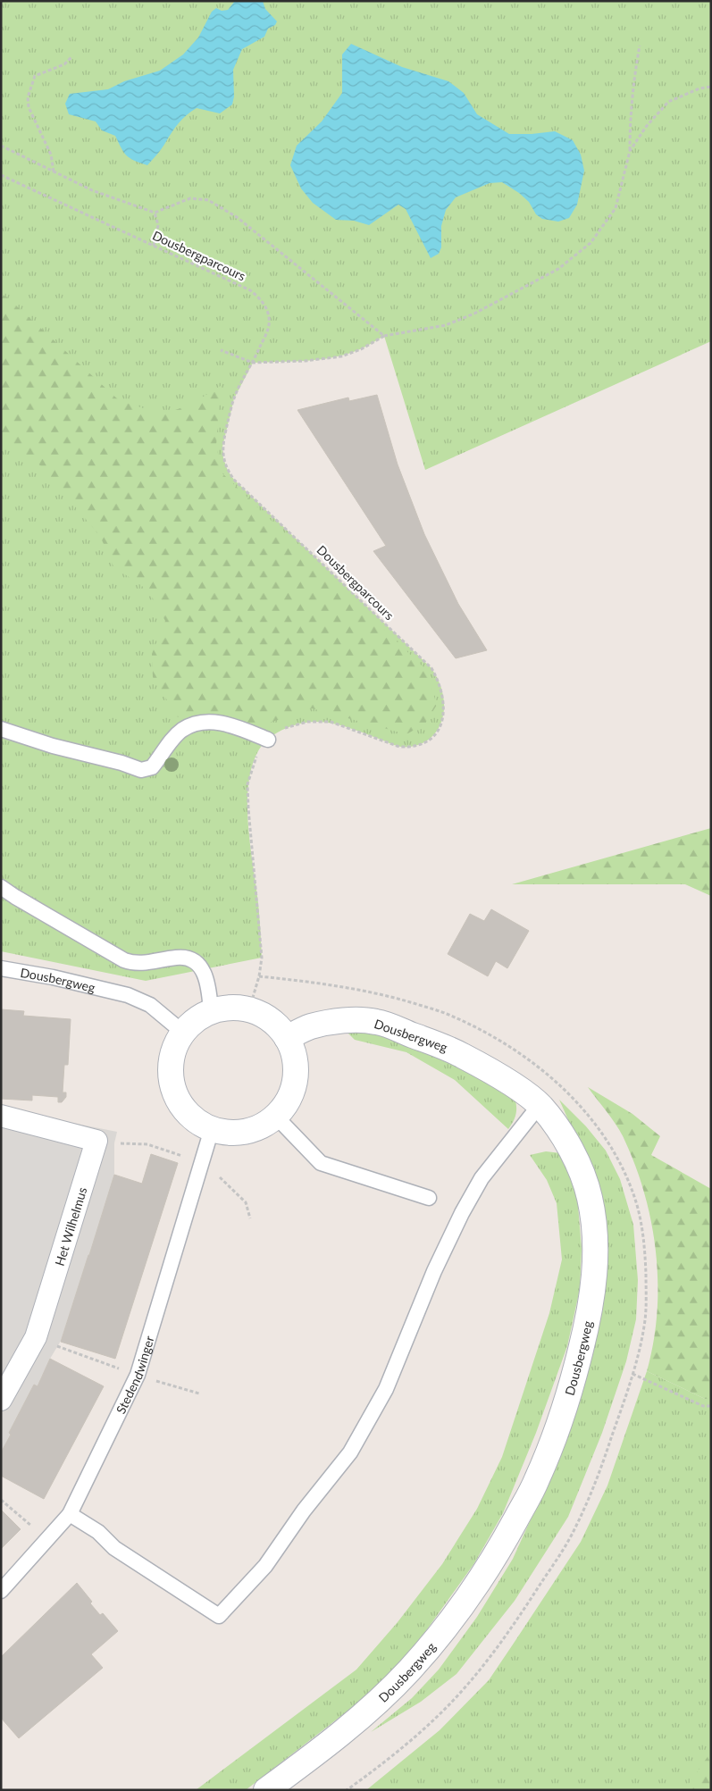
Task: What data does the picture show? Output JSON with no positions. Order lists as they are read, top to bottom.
{
  "streets": {
    "street": ["Dousbergweg", "Het Wilhelmus"],
    "lane": ["Stedendwinger"],
    "path": ["Dousbergparcours"]
  },
  "crossings": [
    ["Dousbergparcours", "Dousbergweg"],
    ["Dousbergparcours", "Stedendwinger"],
    ["Dousbergweg", "Stedendwinger"]
  ]
}
